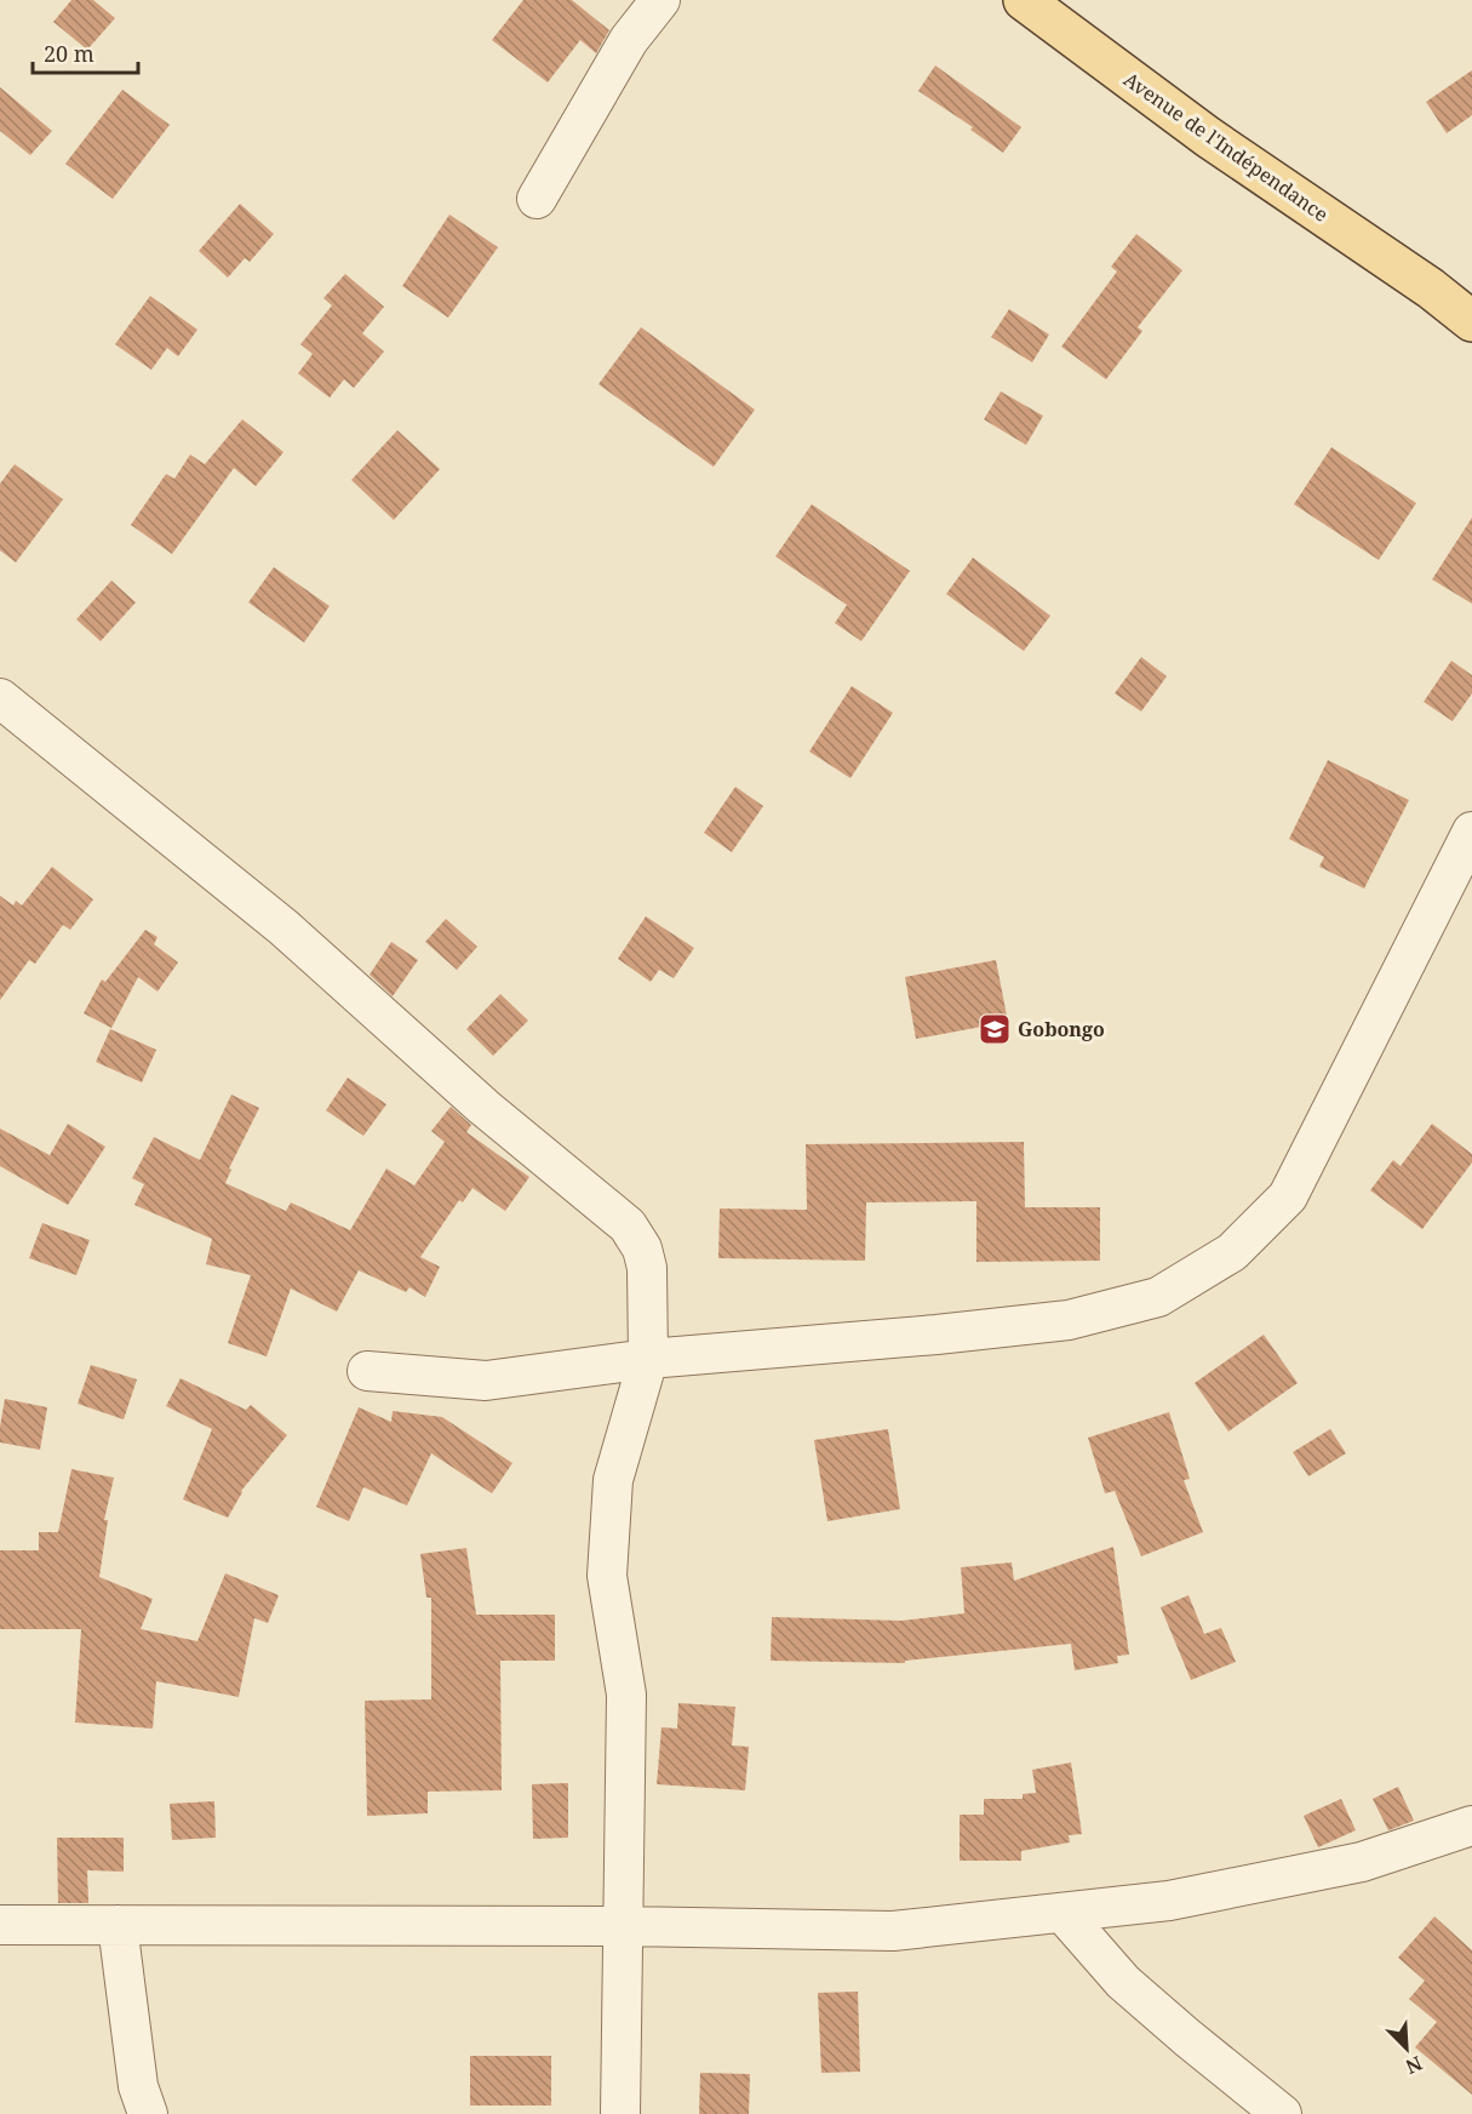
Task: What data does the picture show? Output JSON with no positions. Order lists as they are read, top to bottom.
{
  "streets": {
    "main road": ["Avenue de l'Indépendance"]
  },
  "places": {
    "school or university": ["Gobongo"]
  },
  "scale_bar": "20 m",
  "north": "bottom right"
}
